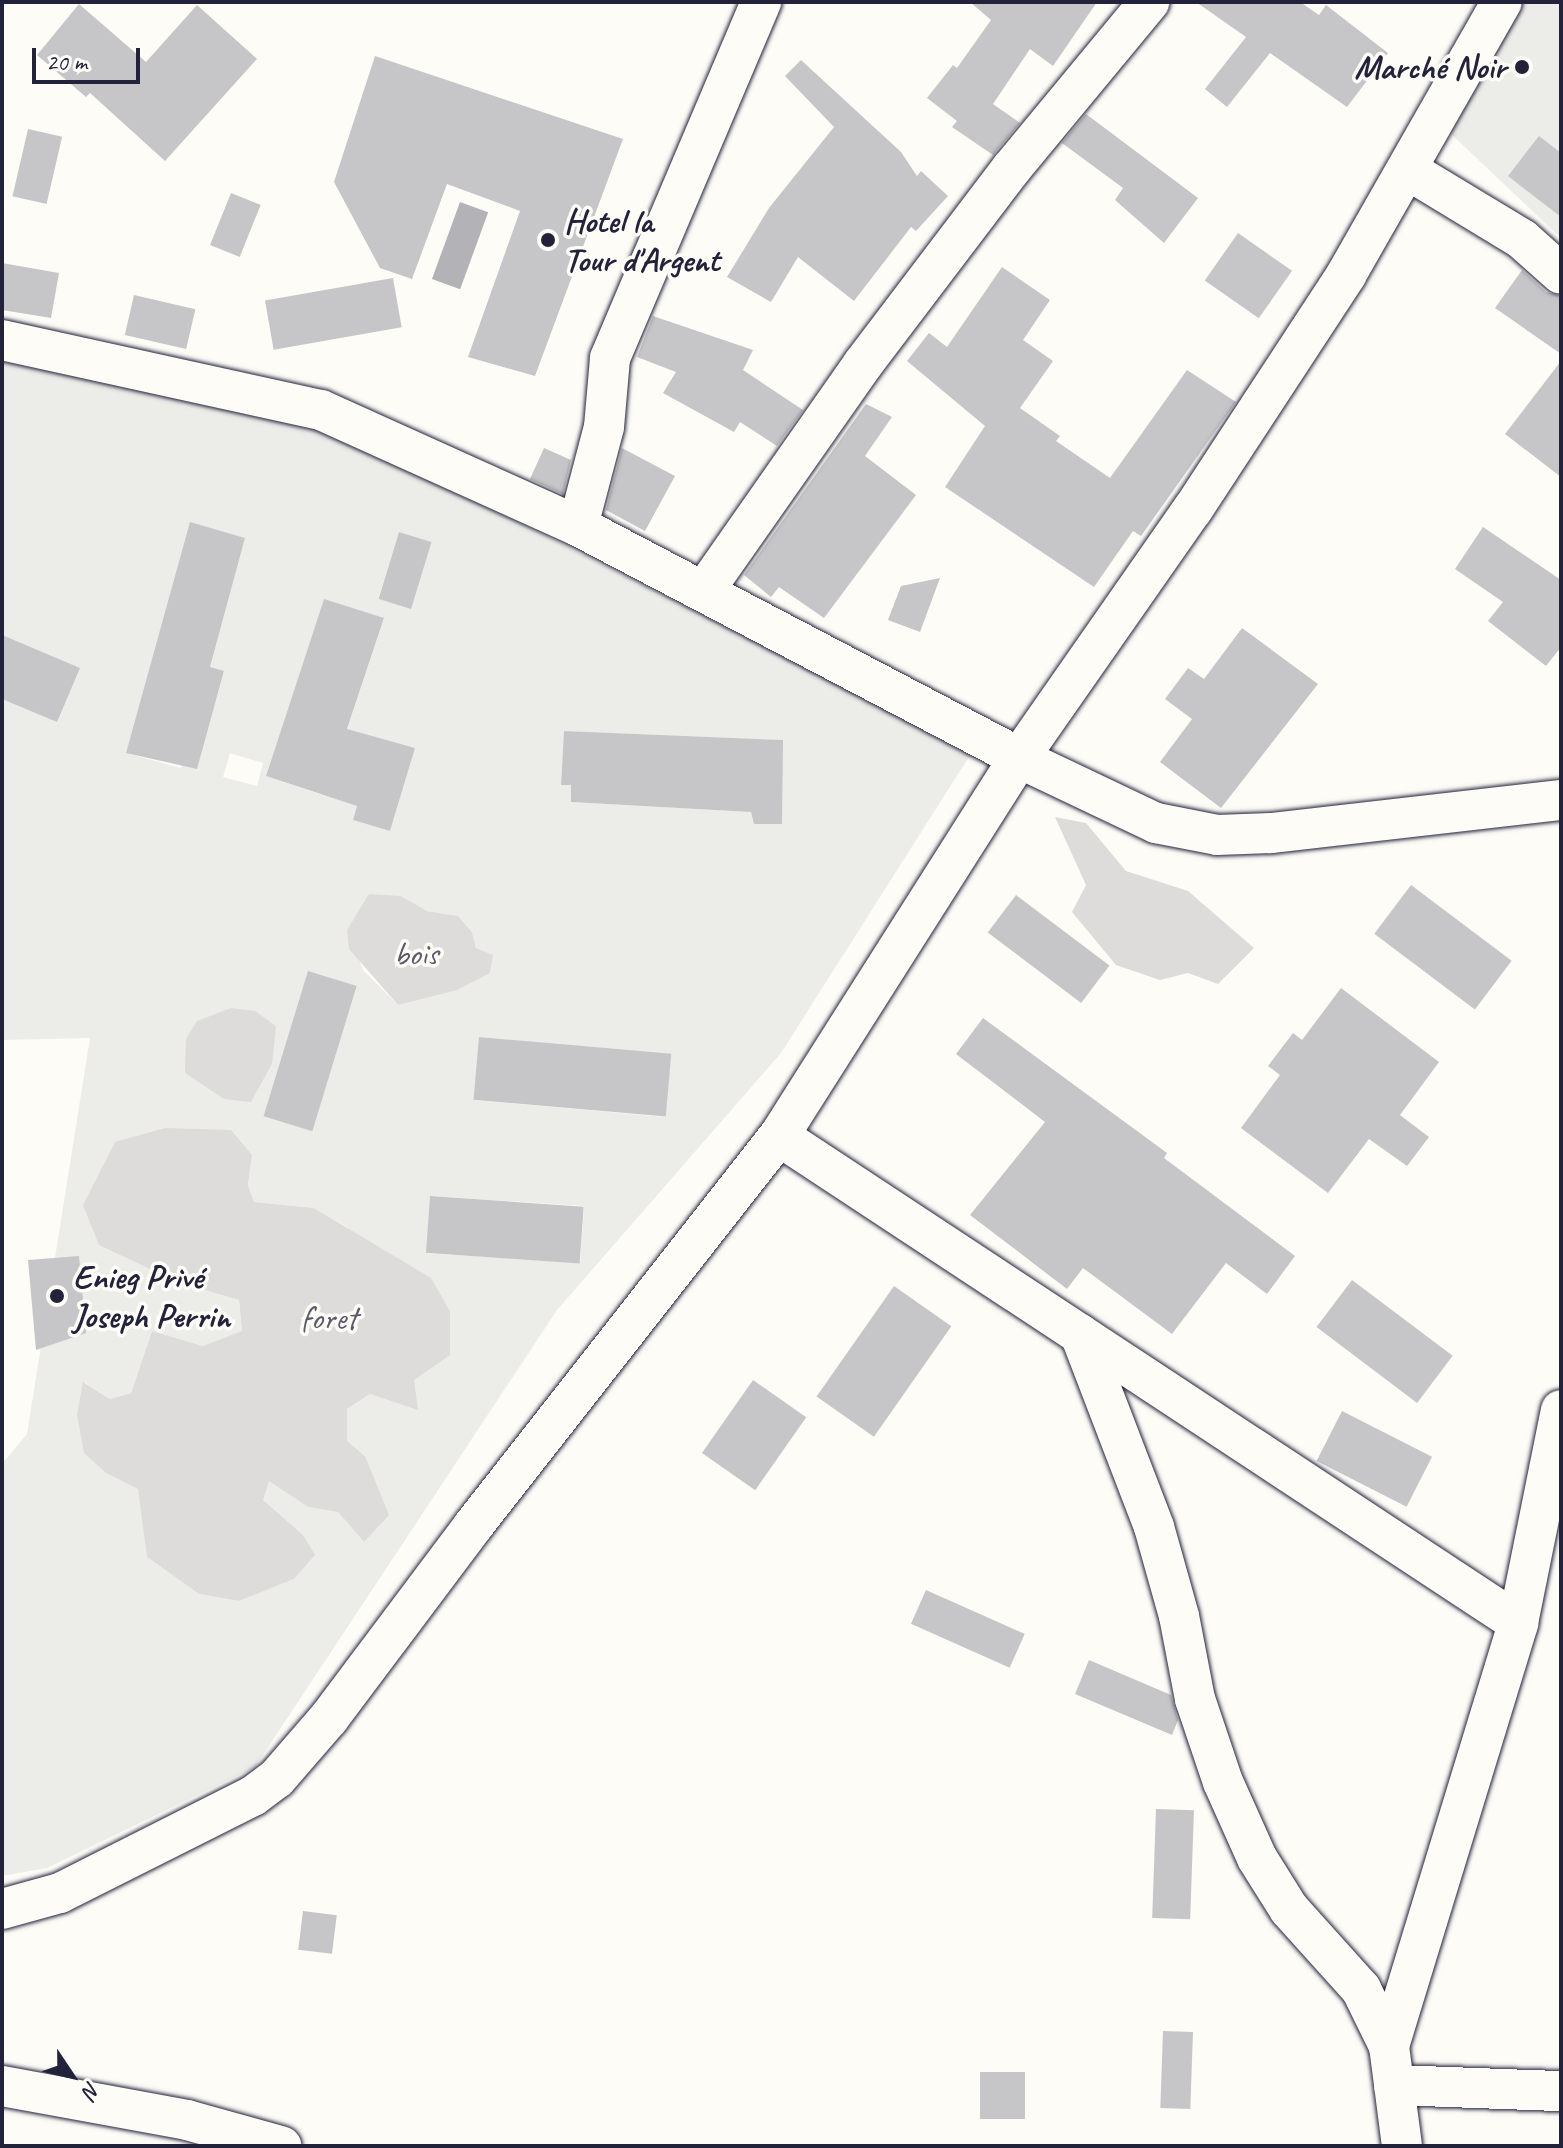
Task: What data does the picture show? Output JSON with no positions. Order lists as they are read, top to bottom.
{
  "parks": ["bois", "foret"],
  "places": ["Marché Noir", "Hotel la Tour d'Argent", "Enieg Privé Joseph Perrin"],
  "scale_bar": "20 m",
  "north": "bottom right"
}
